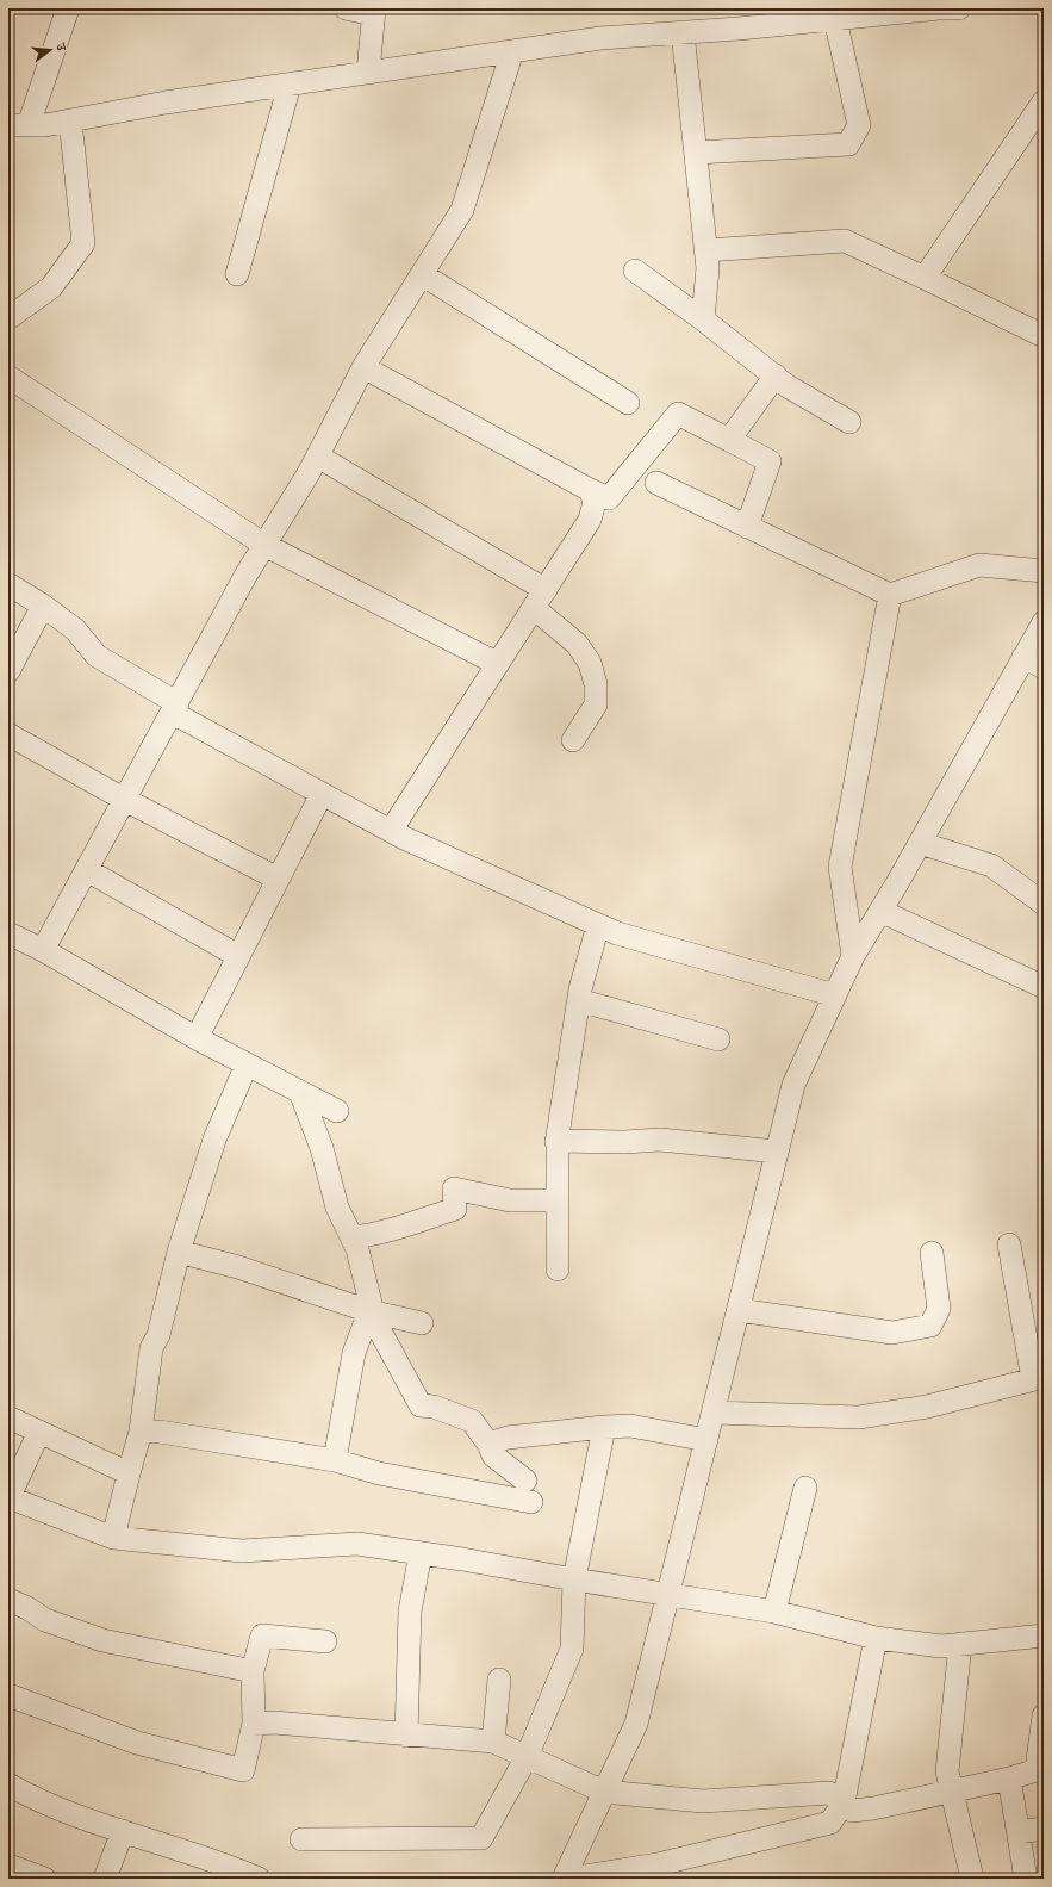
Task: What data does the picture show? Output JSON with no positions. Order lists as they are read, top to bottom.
{
  "north": "right"
}
